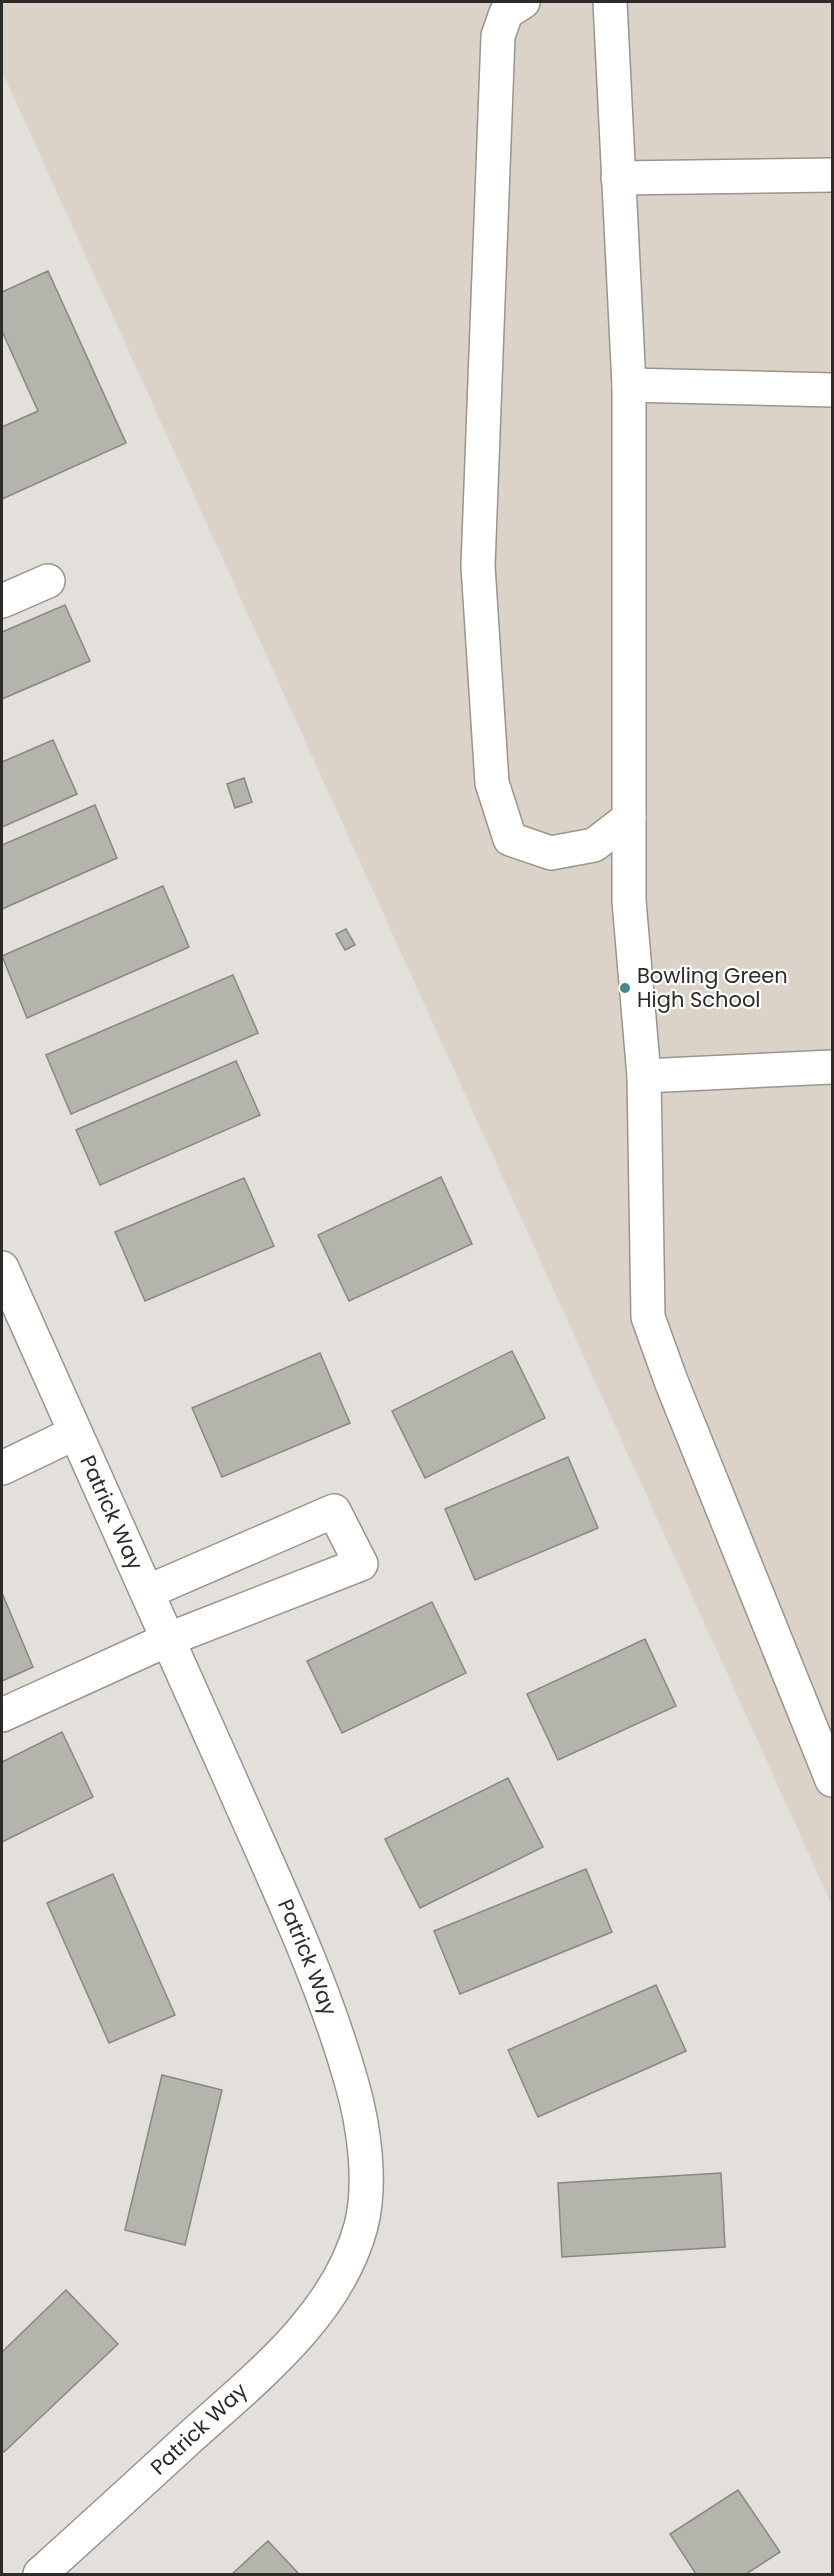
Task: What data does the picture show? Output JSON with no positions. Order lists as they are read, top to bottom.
{
  "streets": {
    "street": ["Patrick Way"]
  },
  "places": ["Bowling Green High School"]
}
